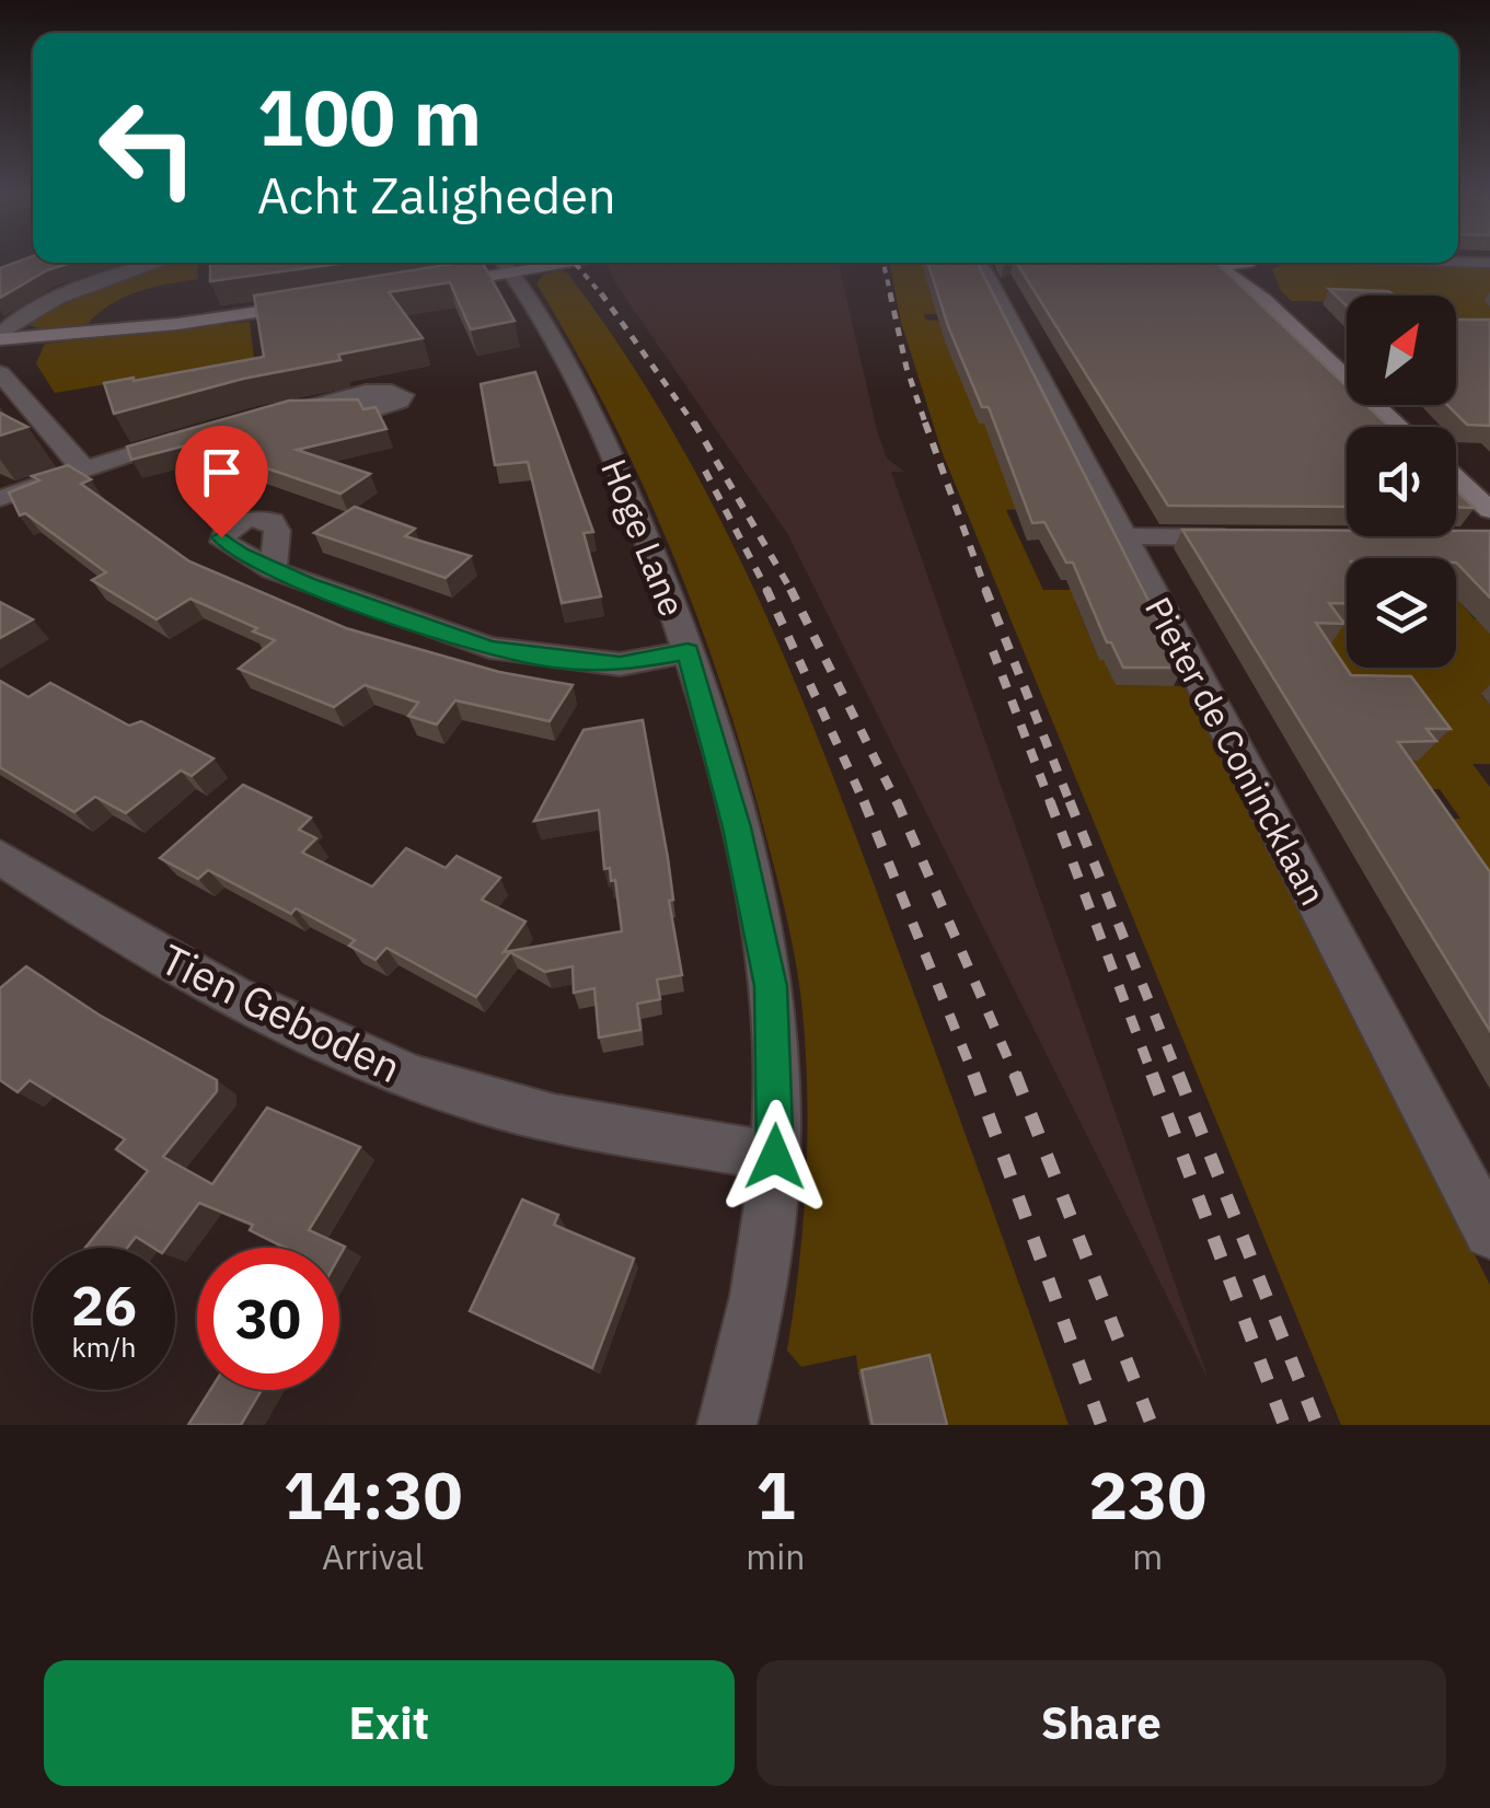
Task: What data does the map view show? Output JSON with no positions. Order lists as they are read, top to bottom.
{
  "streets": {
    "street": ["Hoge Lane", "Pieter de Conincklaan", "Tien Geboden"]
  },
  "crossings": [
    ["Hoge Lane", "Tien Geboden"]
  ],
  "north": "top right",
  "page": {
    "turn": ["100 m", "Acht Zaligheden"],
    "speed": "26 km/h",
    "limit": "30",
    "eta": [
      "14:30",
      "Arrival",
      "1",
      "min",
      "230",
      "m"
    ],
    "buttons": ["Exit", "Share"]
  }
}
